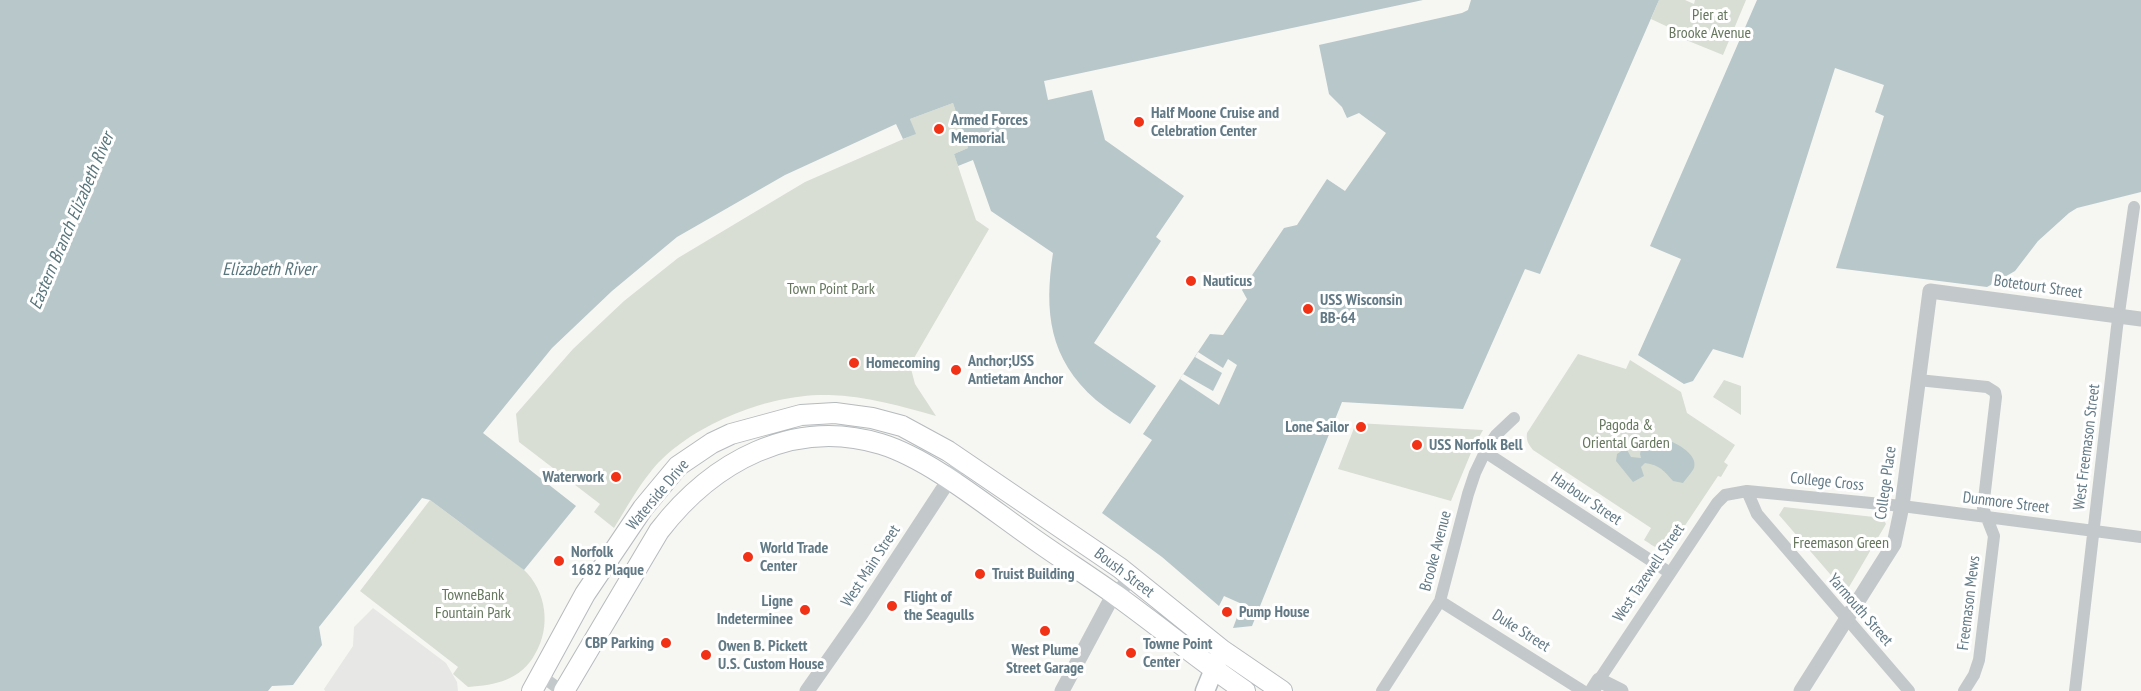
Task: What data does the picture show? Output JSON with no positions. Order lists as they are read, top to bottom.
{
  "streets": {
    "main road": ["Waterside Drive", "Boush Street"],
    "street": [
      "Botetourt Street",
      "West Freemason Street",
      "College Cross",
      "College Place",
      "Harbour Street",
      "Dunmore Street",
      "Brooke Avenue",
      "West Main Street",
      "West Tazewell Street",
      "Freemason Mews",
      "Yarmouth Street",
      "Duke Street"
    ]
  },
  "crossings": [
    ["Botetourt Street", "West Freemason Street"],
    ["Botetourt Street", "College Place"],
    ["West Freemason Street", "Dunmore Street"],
    ["College Cross", "College Place"],
    ["College Cross", "Dunmore Street"],
    ["College Cross", "West Tazewell Street"],
    ["College Cross", "Yarmouth Street"],
    ["College Place", "Dunmore Street"],
    ["College Place", "Freemason Mews"],
    ["College Place", "Yarmouth Street"],
    ["Waterside Drive", "West Main Street"],
    ["Waterside Drive", "Boush Street"],
    ["Harbour Street", "Brooke Avenue"],
    ["Harbour Street", "West Tazewell Street"],
    ["Dunmore Street", "Freemason Mews"],
    ["Brooke Avenue", "Duke Street"],
    ["West Main Street", "Boush Street"],
    ["West Tazewell Street", "Yarmouth Street"]
  ],
  "water": ["Eastern Branch Elizabeth River", "Elizabeth River"],
  "parks": [
    "Pier at Brooke Avenue",
    "Town Point Park",
    "Pagoda & Oriental Garden",
    "Freemason Green",
    "TowneBank Fountain Park"
  ],
  "places": [
    "Half Moone Cruise and Celebration Center",
    "Armed Forces Memorial",
    "Nauticus",
    "USS Wisconsin BB-64",
    "Homecoming",
    "Anchor;USS Antietam Anchor",
    "Lone Sailor",
    "USS Norfolk Bell",
    "Waterwork",
    "World Trade Center",
    "Norfolk 1682 Plaque",
    "Truist Building",
    "Flight of the Seagulls",
    "Ligne Indeterminee",
    "Pump House",
    "West Plume Street Garage",
    "CBP Parking",
    "Towne Point Center",
    "Owen B. Pickett U.S. Custom House"
  ]
}
